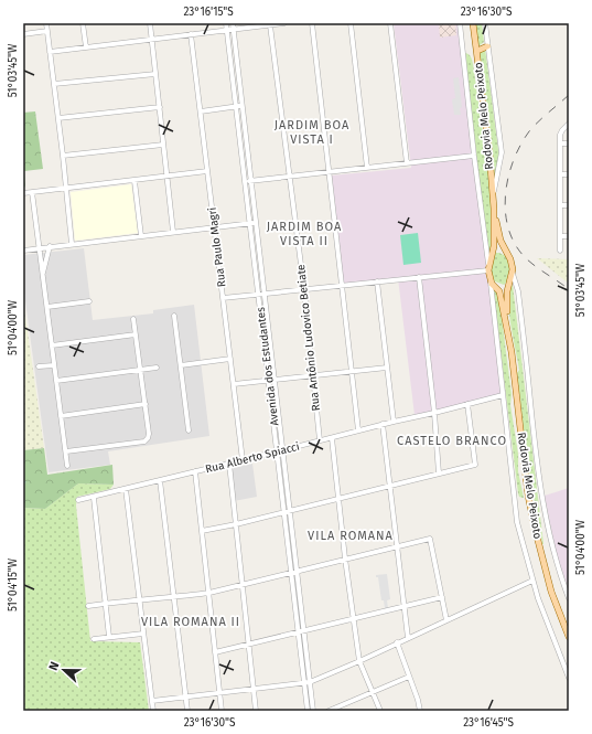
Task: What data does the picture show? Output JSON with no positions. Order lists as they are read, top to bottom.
{
  "streets": {
    "main road": ["Rodovia Melo Peixoto"],
    "street": [
      "Rua Paulo Magri",
      "Rua Antônio Ludovico Betiate",
      "Avenida dos Estudantes",
      "Rua Alberto Spiacci"
    ]
  },
  "crossings": [
    ["Rua Paulo Magri", "Rua Alberto Spiacci"],
    ["Rua Antônio Ludovico Betiate", "Rua Alberto Spiacci"],
    ["Avenida dos Estudantes", "Rua Alberto Spiacci"]
  ],
  "districts": [
    "JARDIM BOA VISTA I",
    "JARDIM BOA VISTA II",
    "CASTELO BRANCO",
    "VILA ROMANA",
    "VILA ROMANA II"
  ],
  "north": "left",
  "coordinates": [
    "23°16'15\"S",
    "23°16'30\"S",
    "51°03'45\"W",
    "51°04'00\"W",
    "51°04'15\"W",
    "23°16'45\"S"
  ]
}
